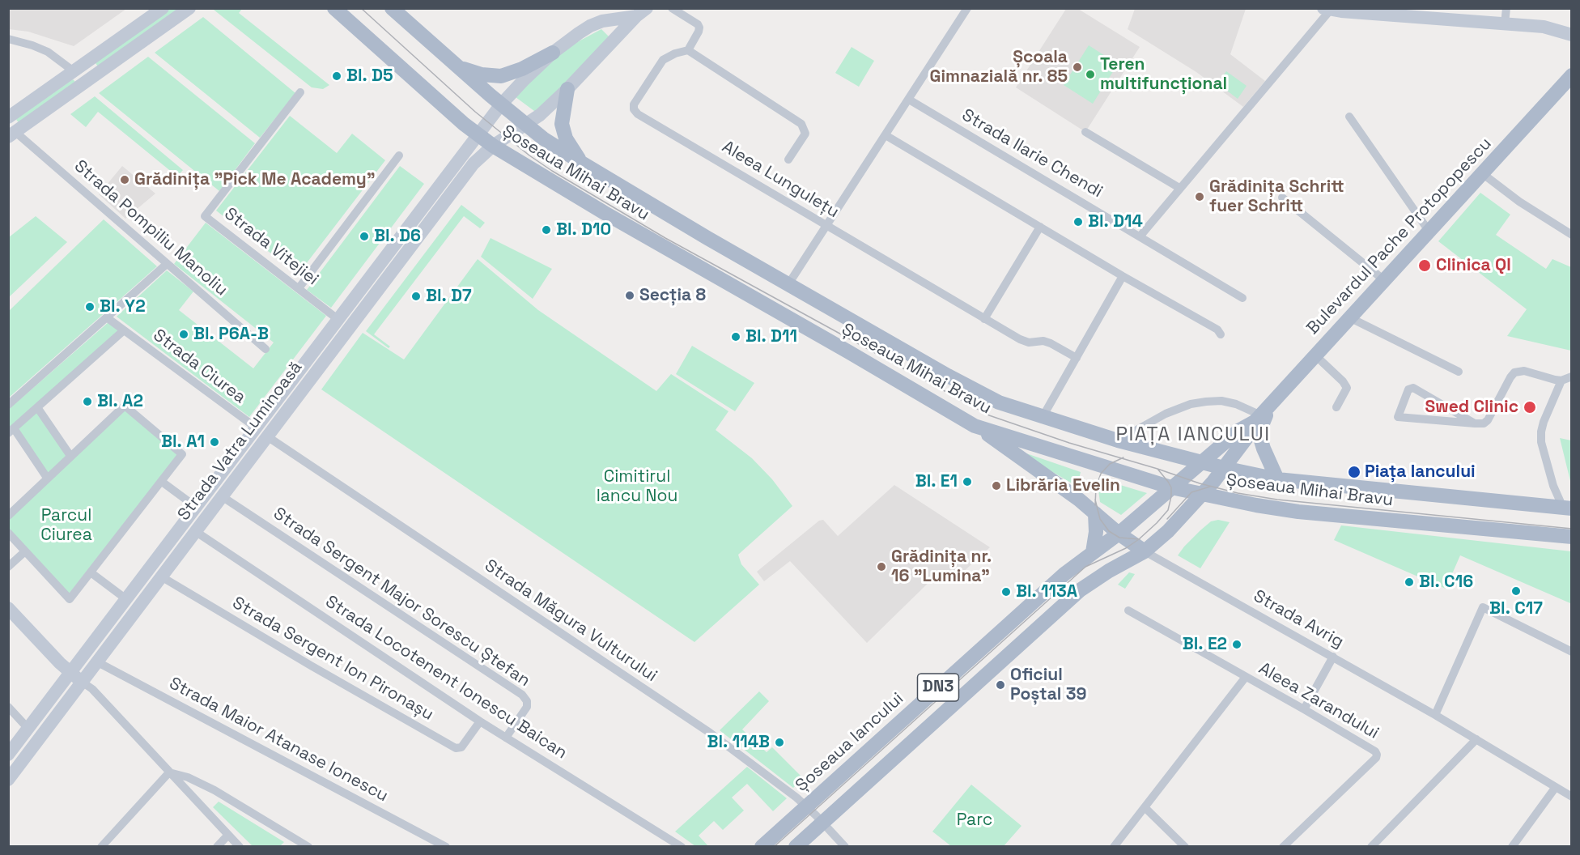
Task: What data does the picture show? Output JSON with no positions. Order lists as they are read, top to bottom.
{
  "streets": {
    "main road": [
      "Șoseaua Mihai Bravu",
      "Bulevardul Pache Protopopescu",
      "DN3",
      "Șoseaua Iancului"
    ],
    "street": [
      "Strada Ilarie Chendi",
      "Aleea Lungulețu",
      "Strada Pompiliu Manoliu",
      "Strada Vitejiei",
      "Strada Ciurea",
      "Strada Vatra Luminoasă",
      "Strada Sergent Major Sorescu Ștefan",
      "Strada Avrig",
      "Strada Măgura Vulturului",
      "Strada Sergent Ion Pironașu",
      "Strada Locotenent Ionescu Baican",
      "Aleea Zarandului",
      "Strada Maior Atanase Ionescu"
    ]
  },
  "crossings": [
    ["Șoseaua Mihai Bravu", "Bulevardul Pache Protopopescu"],
    ["Șoseaua Mihai Bravu", "Strada Vatra Luminoasă"],
    ["Șoseaua Mihai Bravu", "DN3"],
    ["Bulevardul Pache Protopopescu", "DN3"],
    ["Strada Vitejiei", "Strada Vatra Luminoasă"],
    ["Strada Ciurea", "Strada Vatra Luminoasă"],
    ["Strada Vatra Luminoasă", "Strada Sergent Major Sorescu Ștefan"],
    ["Strada Vatra Luminoasă", "Strada Măgura Vulturului"],
    ["Strada Vatra Luminoasă", "Strada Sergent Ion Pironașu"],
    ["Strada Vatra Luminoasă", "Strada Locotenent Ionescu Baican"],
    ["Strada Vatra Luminoasă", "Strada Maior Atanase Ionescu"],
    ["Strada Sergent Major Sorescu Ștefan", "Strada Locotenent Ionescu Baican"],
    ["Strada Avrig", "DN3"],
    ["Strada Măgura Vulturului", "DN3"],
    ["Strada Măgura Vulturului", "Șoseaua Iancului"],
    ["Strada Sergent Ion Pironașu", "Strada Locotenent Ionescu Baican"],
    ["DN3", "Șoseaua Iancului"]
  ],
  "districts": ["PIAȚA IANCULUI"],
  "parks": ["Cimitirul Iancu Nou", "Parcul Ciurea", "Parc"],
  "places": [
    "Școala Gimnazială nr. 85",
    "Teren multifuncțional",
    "Bl. D5",
    "Grădinița \"Pick Me Academy\"",
    "Grădinița Schritt fuer Schritt",
    "Bl. D14",
    "Bl. D10",
    "Bl. D6",
    "Clinica QI",
    "Secția 8",
    "Bl. D7",
    "Bl. Y2",
    "Bl. P6A-B",
    "Bl. D11",
    "Bl. A2",
    "Swed Clinic",
    "Bl. A1",
    "Piața Iancului",
    "Bl. E1",
    "Librăria Evelin",
    "Grădinița nr. 16 \"Lumina\"",
    "Bl. C16",
    "Bl. C17",
    "Bl. 113A",
    "Bl. E2",
    "Oficiul Poștal 39",
    "Bl. 114B"
  ]
}
